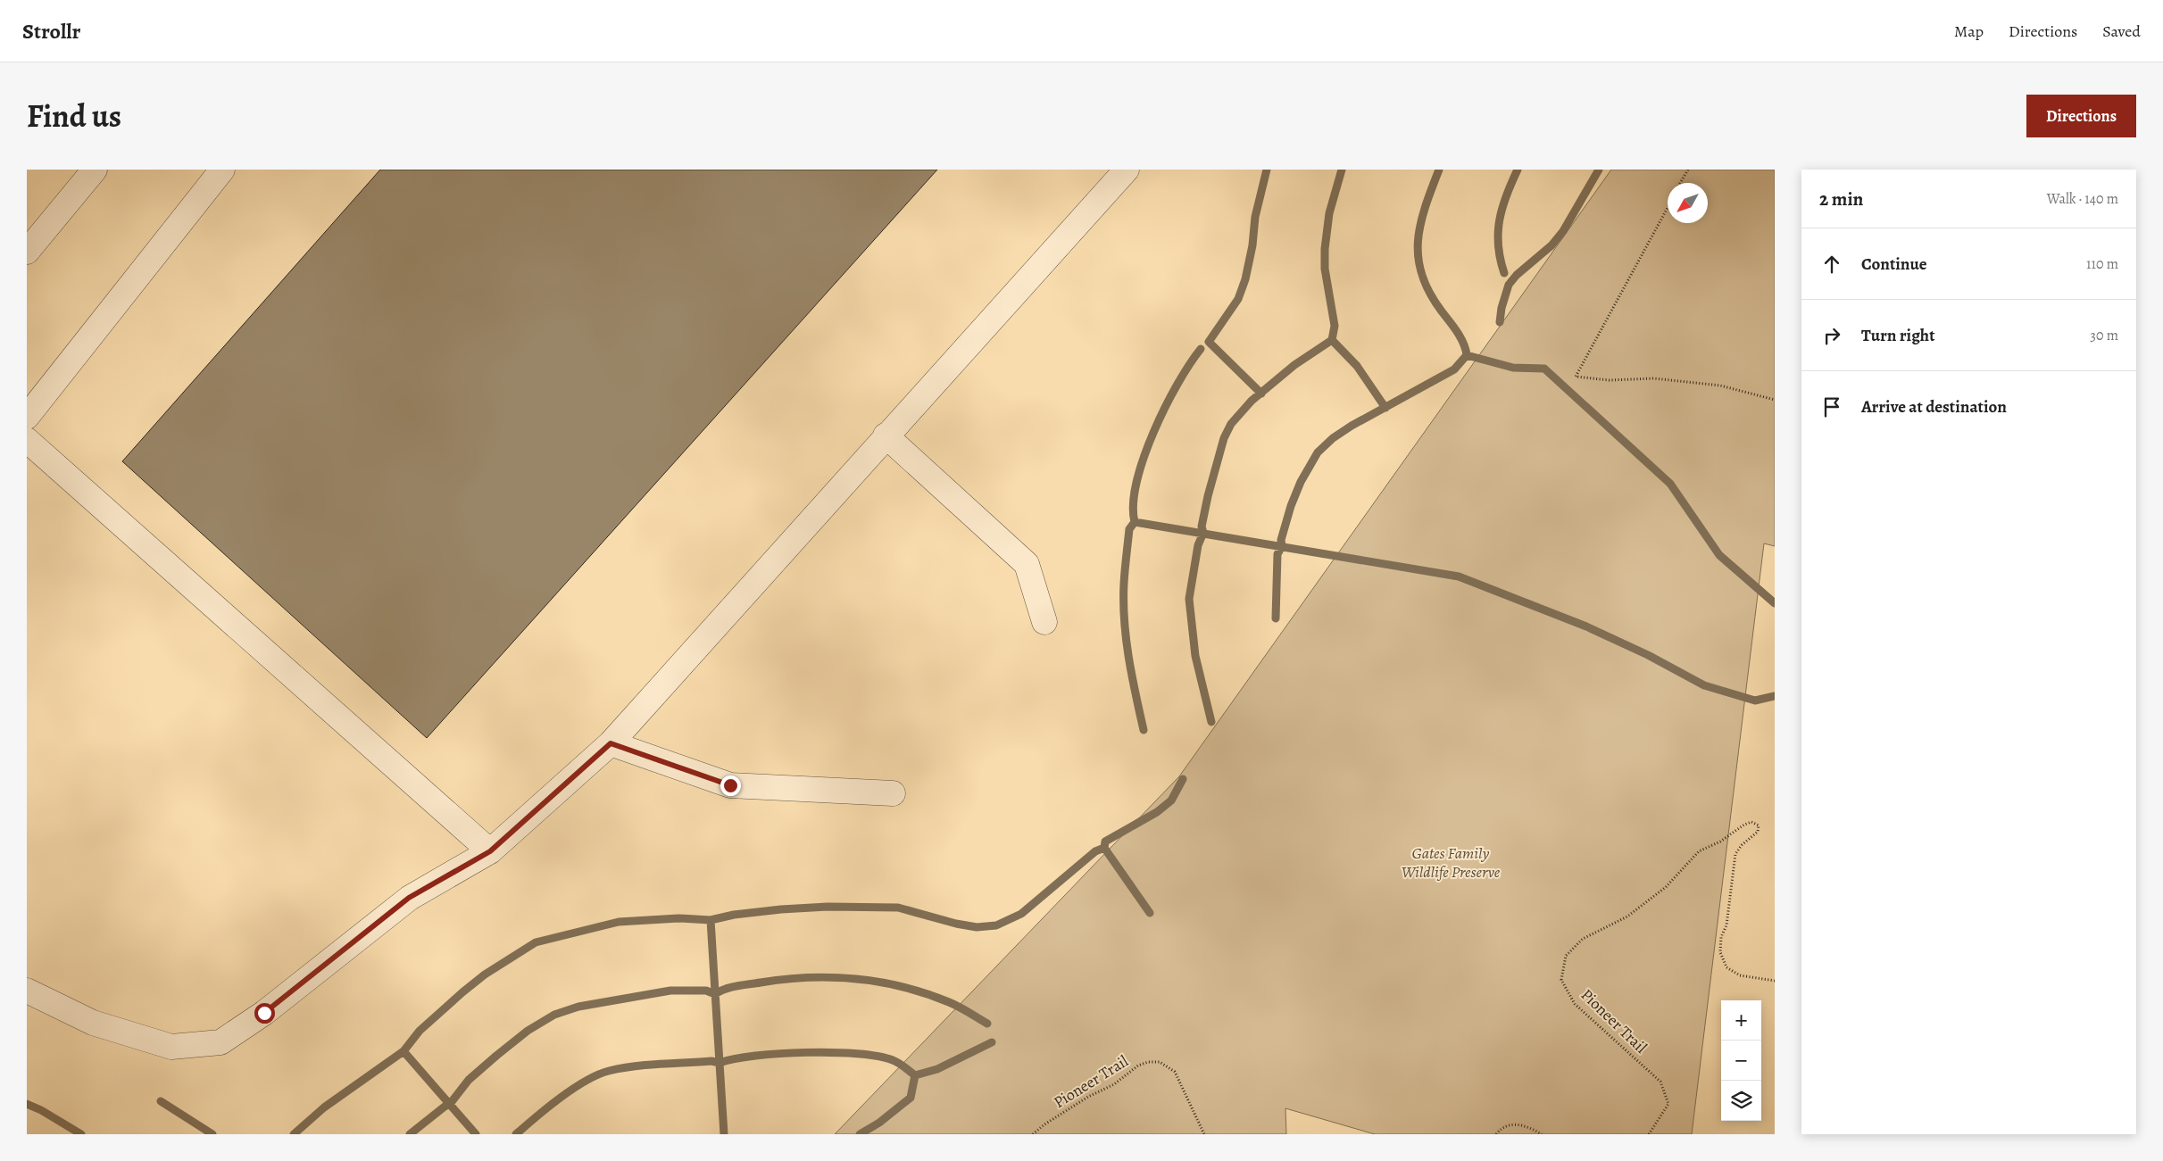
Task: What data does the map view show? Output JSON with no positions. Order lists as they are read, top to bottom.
{
  "streets": {
    "path": ["Pioneer Trail"]
  },
  "parks": ["Gates Family Wildlife Preserve"],
  "north": "bottom left",
  "page": {
    "header": "Strollr",
    "nav": ["Map", "Directions", "Saved"],
    "title": "Find us",
    "buttons": "Directions",
    "heading": ["2 min", "Walk · 140 m"],
    "list": [
      ["Continue", "110 m"],
      ["Turn right", "30 m"],
      "Arrive at destination"
    ],
    "map_buttons": ["+", "−"]
  }
}
